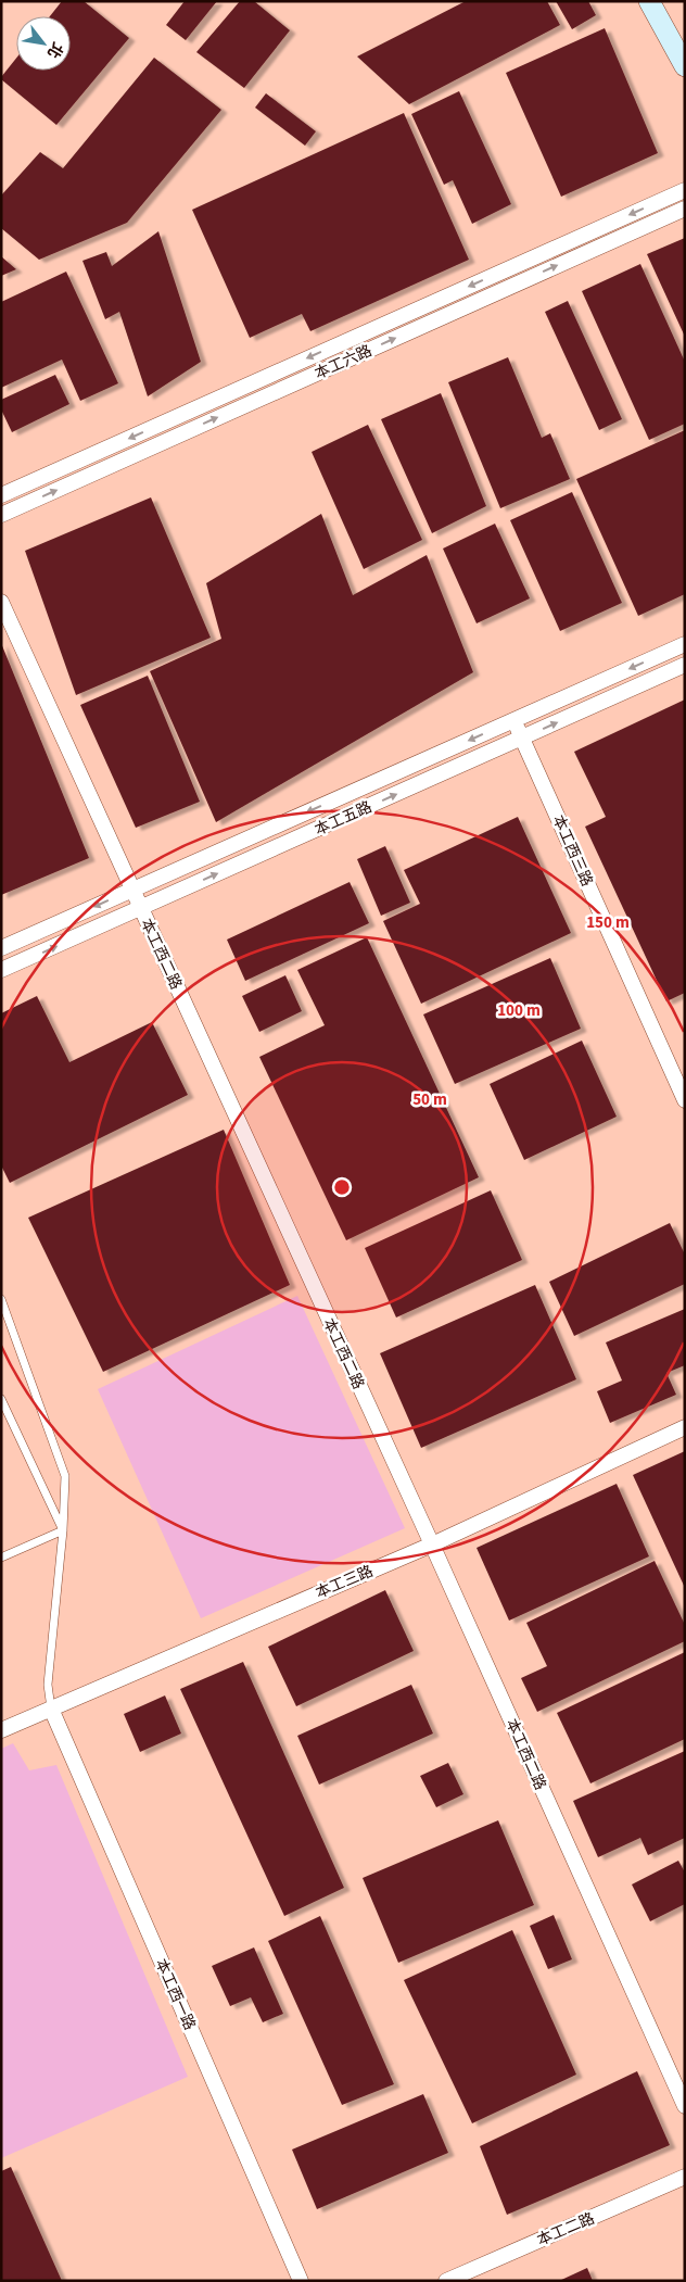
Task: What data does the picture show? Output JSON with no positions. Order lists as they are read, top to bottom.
{
  "streets": {
    "street": [
      "本工六路",
      "本工五路",
      "本工西三路",
      "本工西二路",
      "本工三路",
      "本工西一路",
      "本工二路"
    ]
  },
  "crossings": [
    ["本工五路", "本工西三路"],
    ["本工五路", "本工西二路"],
    ["本工西二路", "本工三路"],
    ["本工三路", "本工西一路"]
  ],
  "north": "bottom right",
  "rings": ["150 m", "100 m", "50 m"]
}
